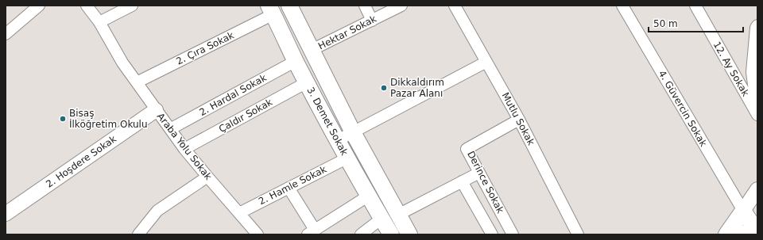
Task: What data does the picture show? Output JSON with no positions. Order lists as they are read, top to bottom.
{
  "streets": {
    "main road": ["3. Demet Sokak"],
    "street": [
      "Hektar Sokak",
      "2. Çıra Sokak",
      "12. Ay Sokak",
      "2. Hardal Sokak",
      "4. Güvercin Sokak",
      "Çaldır Sokak",
      "Mutlu Sokak",
      "Araba Yolu Sokak",
      "2. Hoşdere Sokak",
      "Derince Sokak",
      "2. Hamle Sokak"
    ]
  },
  "crossings": [
    ["Hektar Sokak", "3. Demet Sokak"],
    ["2. Çıra Sokak", "3. Demet Sokak"],
    ["2. Çıra Sokak", "Araba Yolu Sokak"],
    ["2. Hardal Sokak", "3. Demet Sokak"],
    ["2. Hardal Sokak", "Araba Yolu Sokak"],
    ["Çaldır Sokak", "3. Demet Sokak"],
    ["Çaldır Sokak", "Araba Yolu Sokak"],
    ["Mutlu Sokak", "Derince Sokak"],
    ["3. Demet Sokak", "2. Hamle Sokak"],
    ["Araba Yolu Sokak", "2. Hoşdere Sokak"],
    ["Araba Yolu Sokak", "2. Hamle Sokak"]
  ],
  "places": ["Dikkaldırım Pazar Alanı", "Bisaş İlköğretim Okulu"],
  "scale_bar": "50 m"
}
